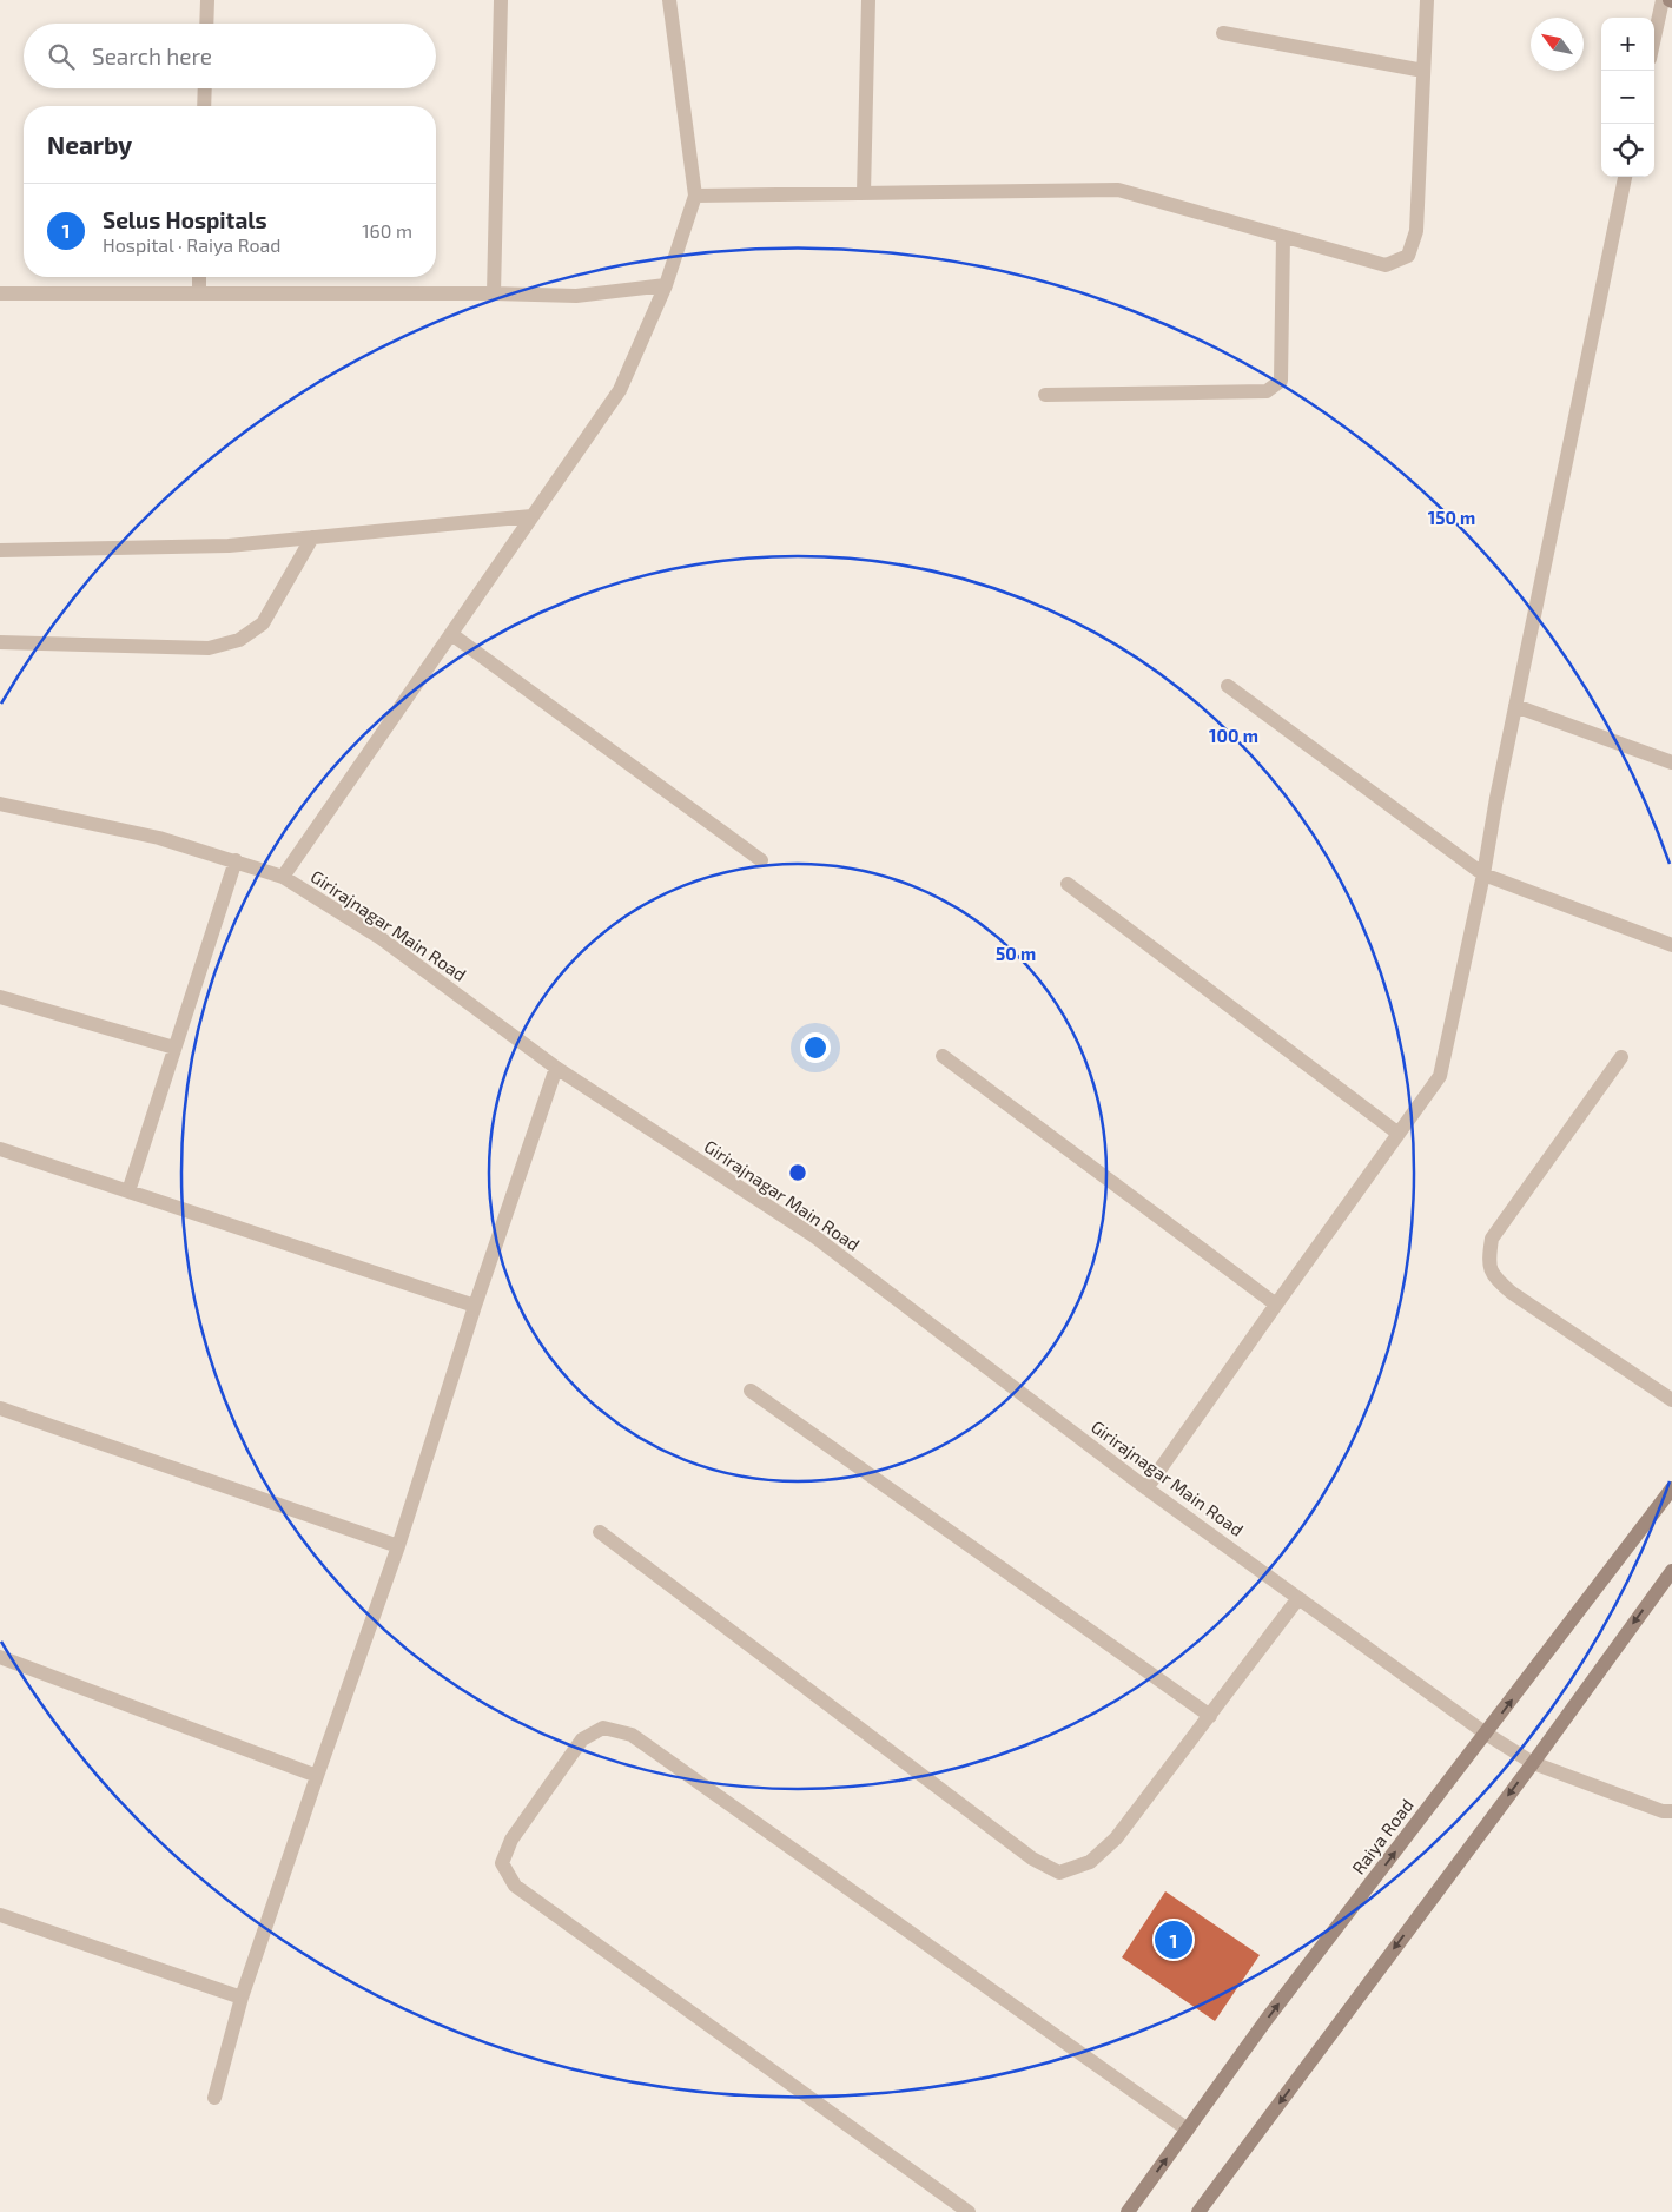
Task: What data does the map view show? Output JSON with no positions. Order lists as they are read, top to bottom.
{
  "streets": {
    "street": ["Girirajnagar Main Road", "Raiya Road"]
  },
  "crossings": [
    ["Girirajnagar Main Road", "Raiya Road"]
  ],
  "north": "top left",
  "page": {
    "map_buttons": ["+", "−"],
    "search": "Search here",
    "heading": "Nearby",
    "list": [
      {
        "mark": "1",
        "name": "Selus Hospitals",
        "note": "Hospital · Raiya Road",
        "value": "160 m"
      }
    ],
    "pins": "1"
  },
  "rings": ["150 m", "100 m", "50 m"]
}
